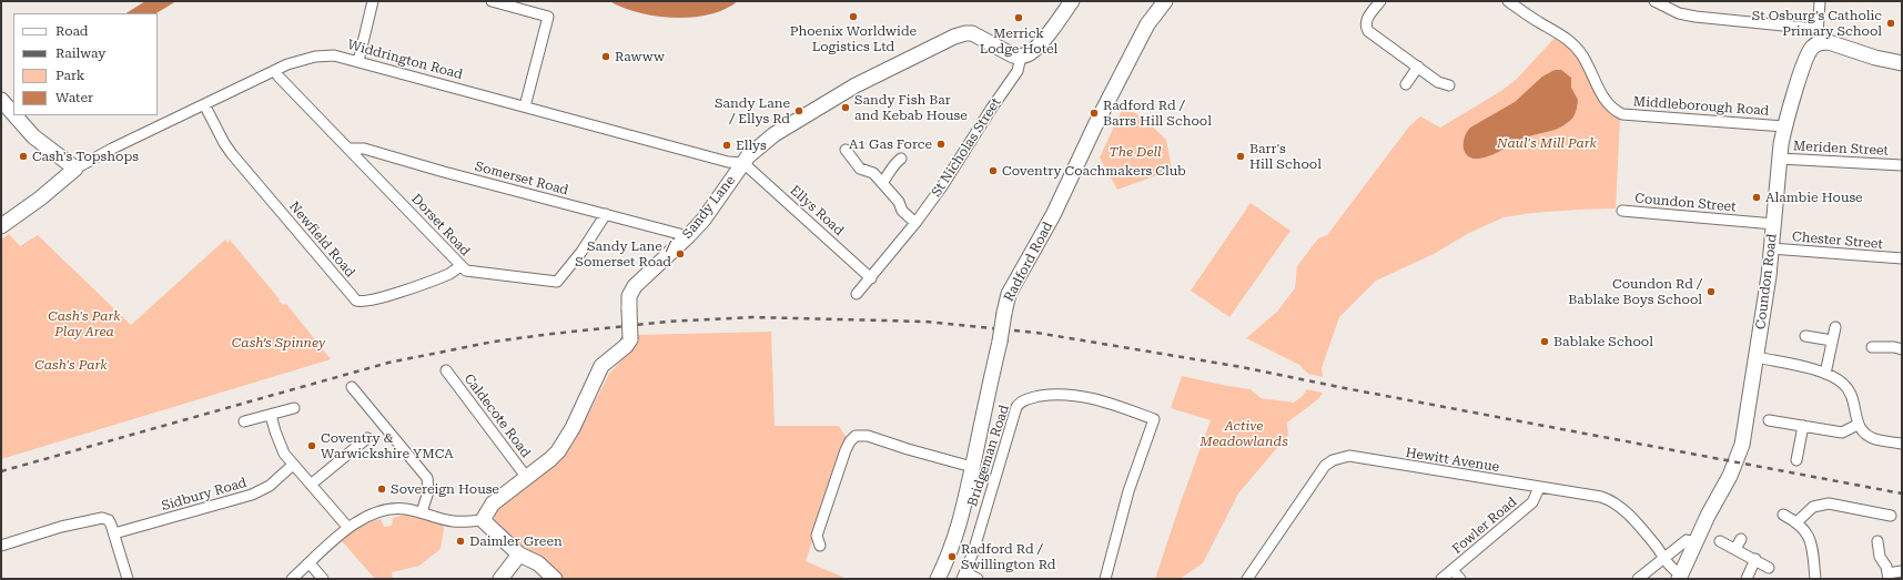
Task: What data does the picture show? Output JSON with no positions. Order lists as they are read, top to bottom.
{
  "streets": {
    "street": [
      "Widdrington Road",
      "Middleborough Road",
      "St Nicholas Street",
      "Meriden Street",
      "Somerset Road",
      "Coundon Street",
      "Sandy Lane",
      "Ellys Road",
      "Dorset Road",
      "Newfield Road",
      "Chester Street",
      "Radford Road",
      "Coundon Road",
      "Caldecote Road",
      "Bridgeman Road",
      "Hewitt Avenue",
      "Sidbury Road",
      "Fowler Road"
    ]
  },
  "crossings": [
    ["Widdrington Road", "Sandy Lane"],
    ["Widdrington Road", "Ellys Road"],
    ["Widdrington Road", "Dorset Road"],
    ["Widdrington Road", "Newfield Road"],
    ["Middleborough Road", "Coundon Road"],
    ["St Nicholas Street", "Sandy Lane"],
    ["St Nicholas Street", "Ellys Road"],
    ["Meriden Street", "Coundon Road"],
    ["Somerset Road", "Sandy Lane"],
    ["Somerset Road", "Dorset Road"],
    ["Coundon Street", "Coundon Road"],
    ["Sandy Lane", "Ellys Road"],
    ["Sandy Lane", "Caldecote Road"],
    ["Dorset Road", "Newfield Road"],
    ["Chester Street", "Coundon Road"],
    ["Coundon Road", "Hewitt Avenue"],
    ["Hewitt Avenue", "Fowler Road"]
  ],
  "parks": [
    "Naul's Mill Park",
    "The Dell",
    "Cash's Park Play Area",
    "Cash’s Spinney",
    "Cash's Park",
    "Active Meadowlands"
  ],
  "places": [
    "Phoenix Worldwide Logistics Ltd",
    "Merrick Lodge Hotel",
    "St Osburg's Catholic Primary School",
    "Rawww",
    "Sandy Fish Bar and Kebab House",
    "Sandy Lane / Ellys Rd",
    "Radford Rd / Barrs Hill School",
    "A1 Gas Force",
    "Ellys",
    "Cash's Topshops",
    "Barr's Hill School",
    "Coventry Coachmakers Club",
    "Alambie House",
    "Sandy Lane / Somerset Road",
    "Coundon Rd / Bablake Boys School",
    "Bablake School",
    "Coventry & Warwickshire YMCA",
    "Sovereign House",
    "Daimler Green",
    "Radford Rd / Swillington Rd"
  ],
  "legend": [
    "Road",
    "Railway",
    "Park",
    "Water"
  ]
}
